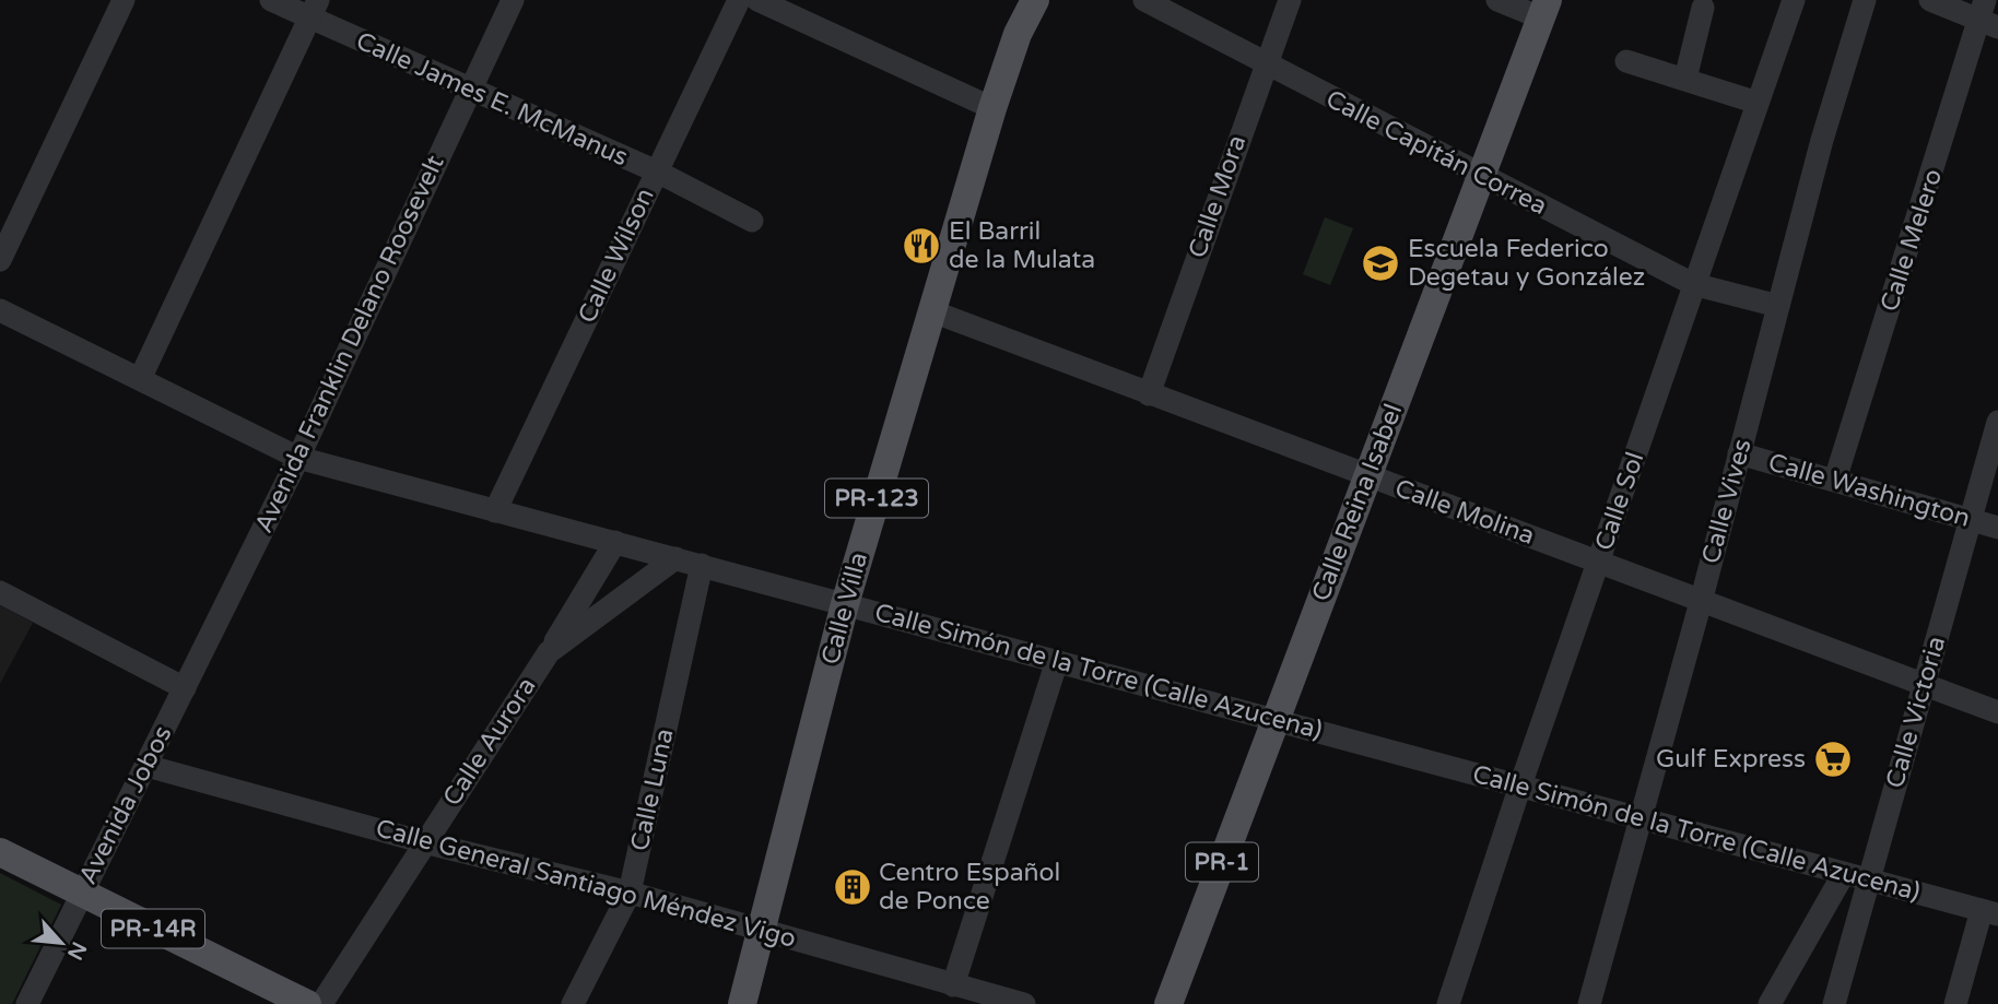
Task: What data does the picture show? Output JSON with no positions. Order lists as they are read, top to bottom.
{
  "streets": {
    "main road": [
      "PR-123",
      "Calle Reina Isabel",
      "Calle Villa",
      "PR-1",
      "PR-14R"
    ],
    "street": [
      "Calle James E. McManus",
      "Calle Capitán Correa",
      "Calle Mora",
      "Calle Melero",
      "Calle Wilson",
      "Avenida Franklin Delano Roosevelt",
      "Calle Washington",
      "Calle Sol",
      "Calle Vives",
      "Calle Molina",
      "Calle Simón de la Torre (Calle Azucena)",
      "Calle Victoria",
      "Calle Aurora",
      "Calle Luna",
      "Avenida Jobos",
      "Calle General Santiago Méndez Vigo"
    ]
  },
  "crossings": [
    ["Calle James E. McManus", "Calle Wilson"],
    ["Calle James E. McManus", "Avenida Franklin Delano Roosevelt"],
    ["Calle Capitán Correa", "Calle Mora"],
    ["Calle Capitán Correa", "Calle Sol"],
    ["Calle Capitán Correa", "Calle Vives"],
    ["Calle Capitán Correa", "Calle Reina Isabel"],
    ["Calle Mora", "Calle Molina"],
    ["Calle Melero", "Calle Washington"],
    ["Calle Wilson", "Calle Simón de la Torre (Calle Azucena)"],
    ["Avenida Franklin Delano Roosevelt", "Calle Simón de la Torre (Calle Azucena)"],
    ["Avenida Franklin Delano Roosevelt", "Avenida Jobos"],
    ["Calle Washington", "Calle Vives"],
    ["Calle Washington", "Calle Victoria"],
    ["Calle Sol", "Calle Molina"],
    ["Calle Sol", "Calle Simón de la Torre (Calle Azucena)"],
    ["Calle Vives", "Calle Molina"],
    ["Calle Vives", "Calle Simón de la Torre (Calle Azucena)"],
    ["Calle Reina Isabel", "Calle Molina"],
    ["Calle Reina Isabel", "Calle Simón de la Torre (Calle Azucena)"],
    ["Calle Molina", "Calle Villa"],
    ["Calle Molina", "Calle Victoria"],
    ["Calle Villa", "Calle Simón de la Torre (Calle Azucena)"],
    ["Calle Villa", "Calle General Santiago Méndez Vigo"],
    ["Calle Simón de la Torre (Calle Azucena)", "Calle Victoria"],
    ["Calle Simón de la Torre (Calle Azucena)", "Calle Aurora"],
    ["Calle Simón de la Torre (Calle Azucena)", "Calle Luna"],
    ["Calle Aurora", "Calle General Santiago Méndez Vigo"],
    ["Calle Luna", "Calle General Santiago Méndez Vigo"],
    ["Avenida Jobos", "Calle General Santiago Méndez Vigo"],
    ["Avenida Jobos", "PR-14R"]
  ],
  "places": {
    "restaurant": ["El Barril de la Mulata"],
    "school or university": ["Escuela Federico Degetau y González"],
    "supermarket": ["Gulf Express"],
    "building": ["Centro Español de Ponce"]
  },
  "north": "bottom right"
}
